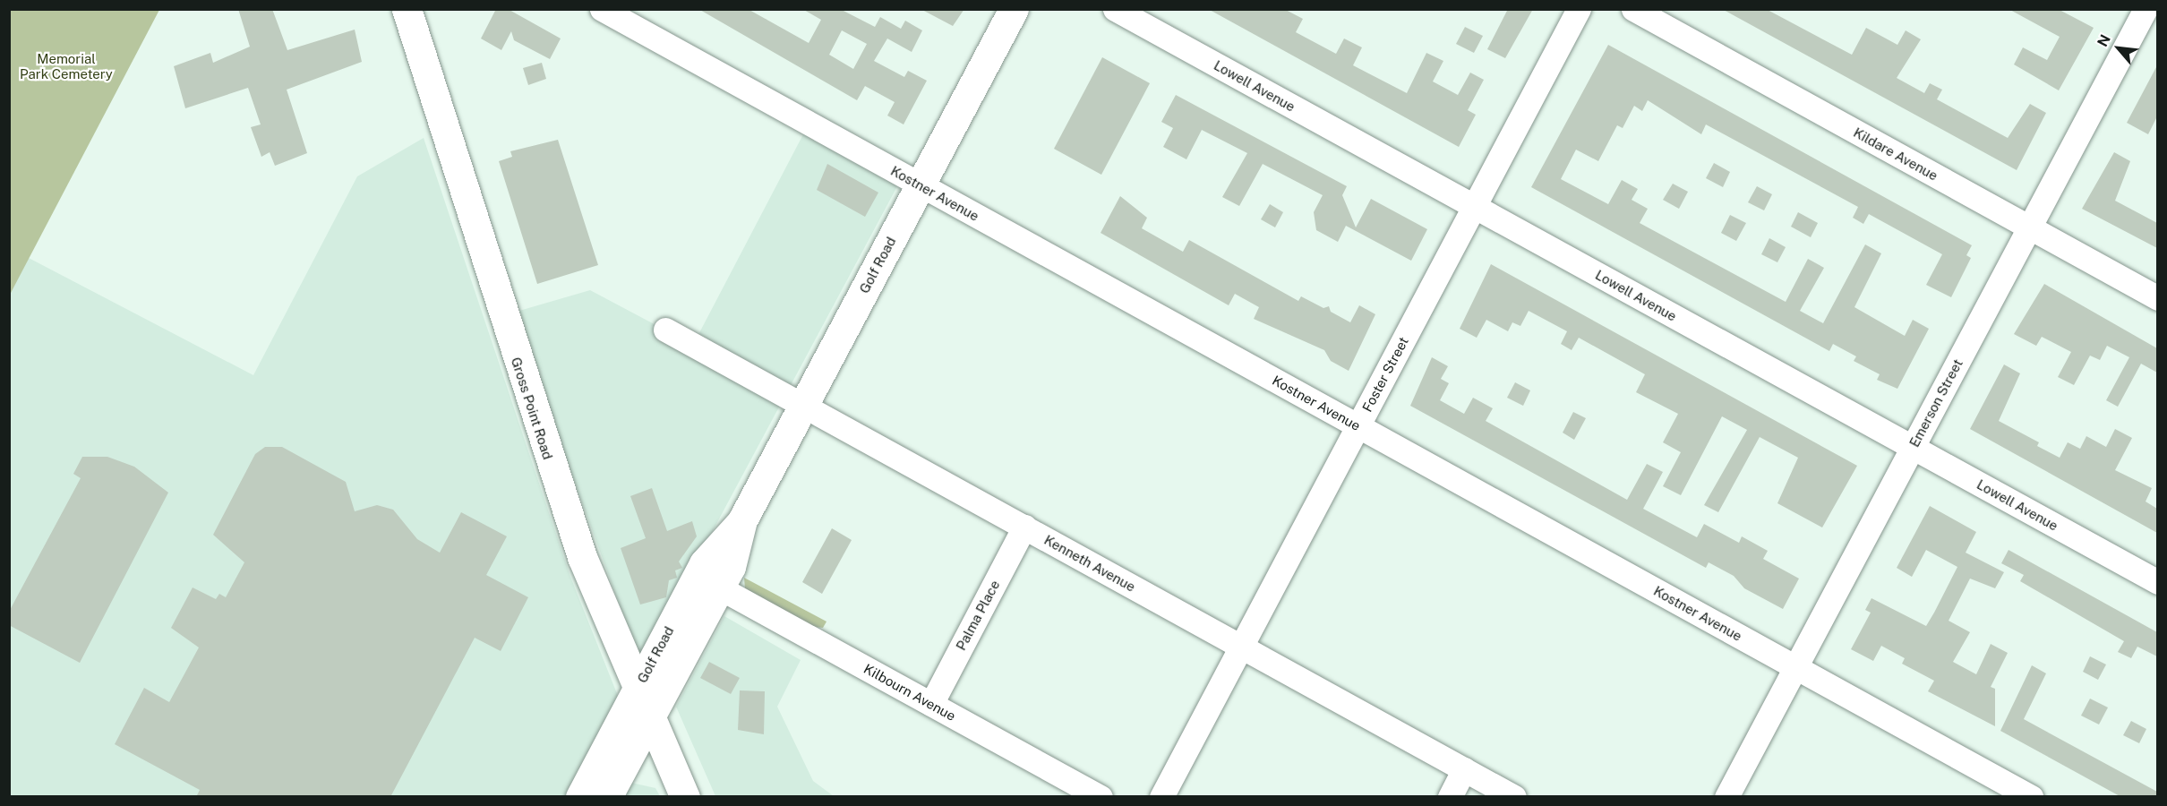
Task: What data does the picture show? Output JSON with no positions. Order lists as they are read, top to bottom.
{
  "streets": {
    "main road": ["Golf Road", "Gross Point Road"],
    "street": [
      "Lowell Avenue",
      "Kildare Avenue",
      "Kostner Avenue",
      "Foster Street",
      "Emerson Street",
      "Kenneth Avenue",
      "Palma Place",
      "Kilbourn Avenue"
    ]
  },
  "crossings": [
    ["Lowell Avenue", "Foster Street"],
    ["Lowell Avenue", "Emerson Street"],
    ["Kildare Avenue", "Emerson Street"],
    ["Kostner Avenue", "Golf Road"],
    ["Kostner Avenue", "Foster Street"],
    ["Kostner Avenue", "Emerson Street"],
    ["Golf Road", "Gross Point Road"],
    ["Golf Road", "Kenneth Avenue"],
    ["Golf Road", "Kilbourn Avenue"],
    ["Foster Street", "Kenneth Avenue"],
    ["Kenneth Avenue", "Palma Place"],
    ["Palma Place", "Kilbourn Avenue"]
  ],
  "parks": ["Memorial Park Cemetery"],
  "north": "top left"
}
